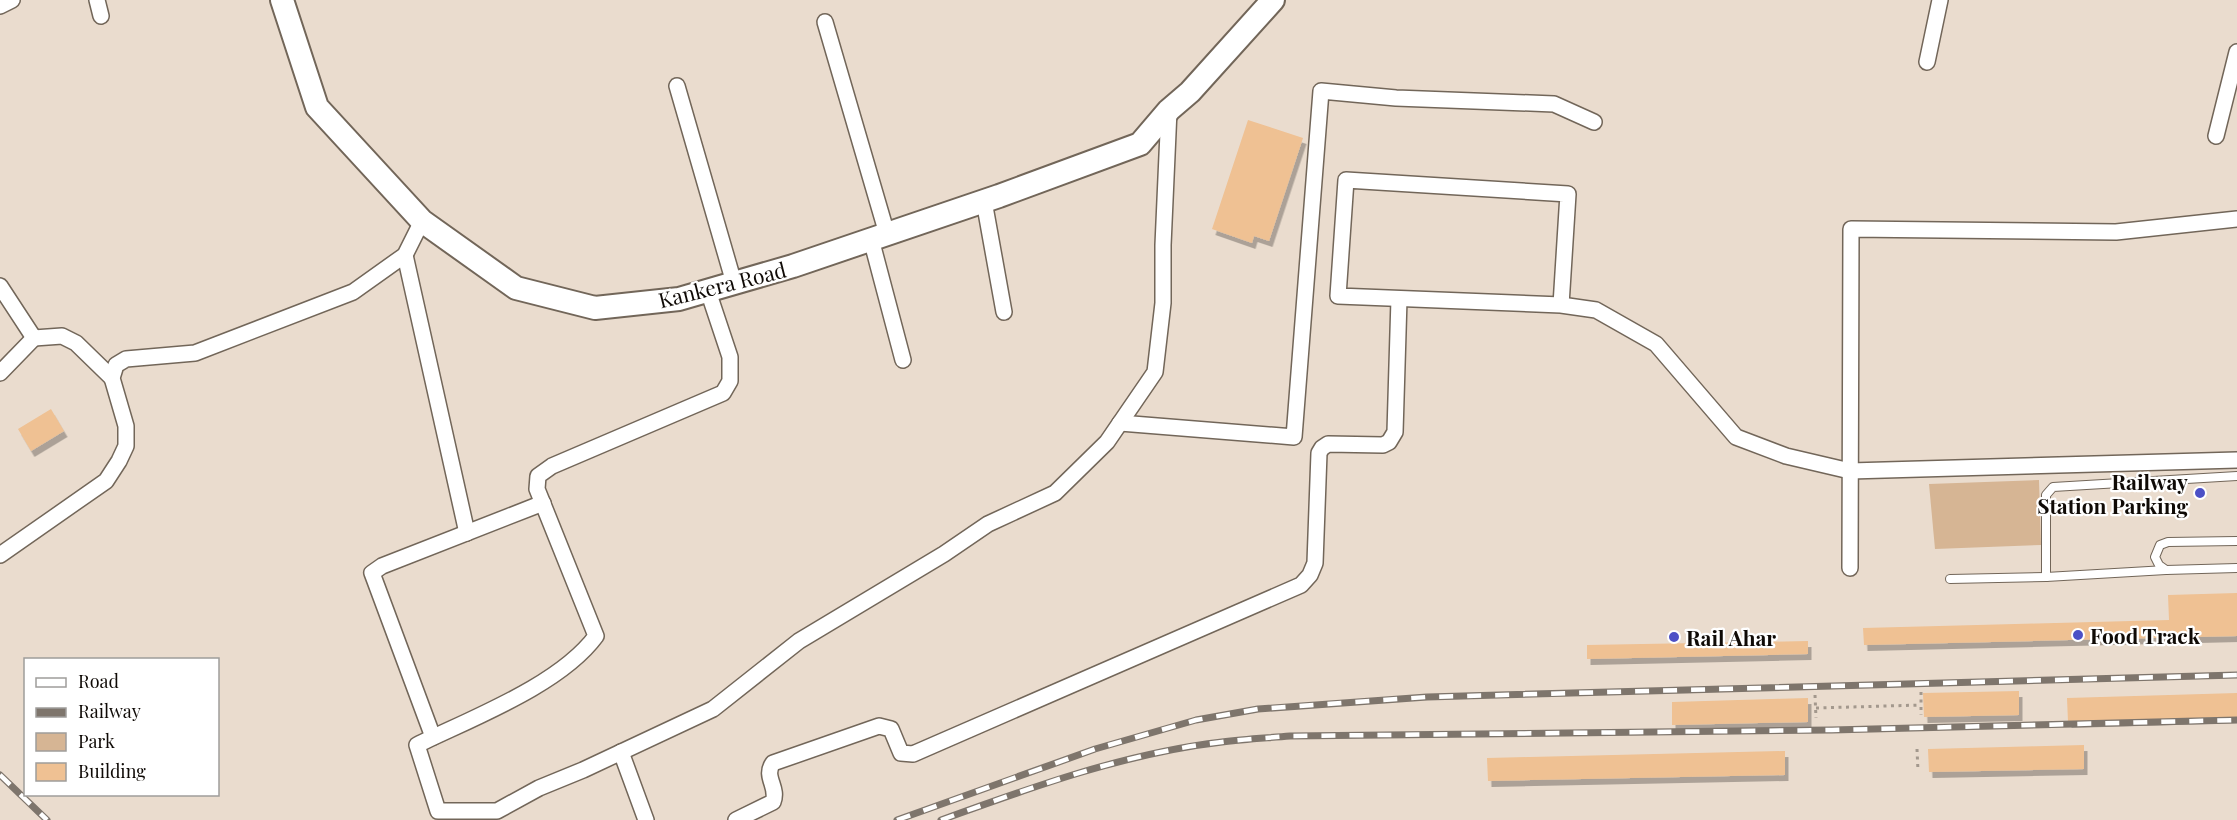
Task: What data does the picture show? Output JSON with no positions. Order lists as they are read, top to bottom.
{
  "streets": {
    "street": ["Kankera Road"]
  },
  "places": ["Railway Station Parking", "Food Track", "Rail Ahar"],
  "legend": [
    "Road",
    "Railway",
    "Park",
    "Building"
  ]
}
